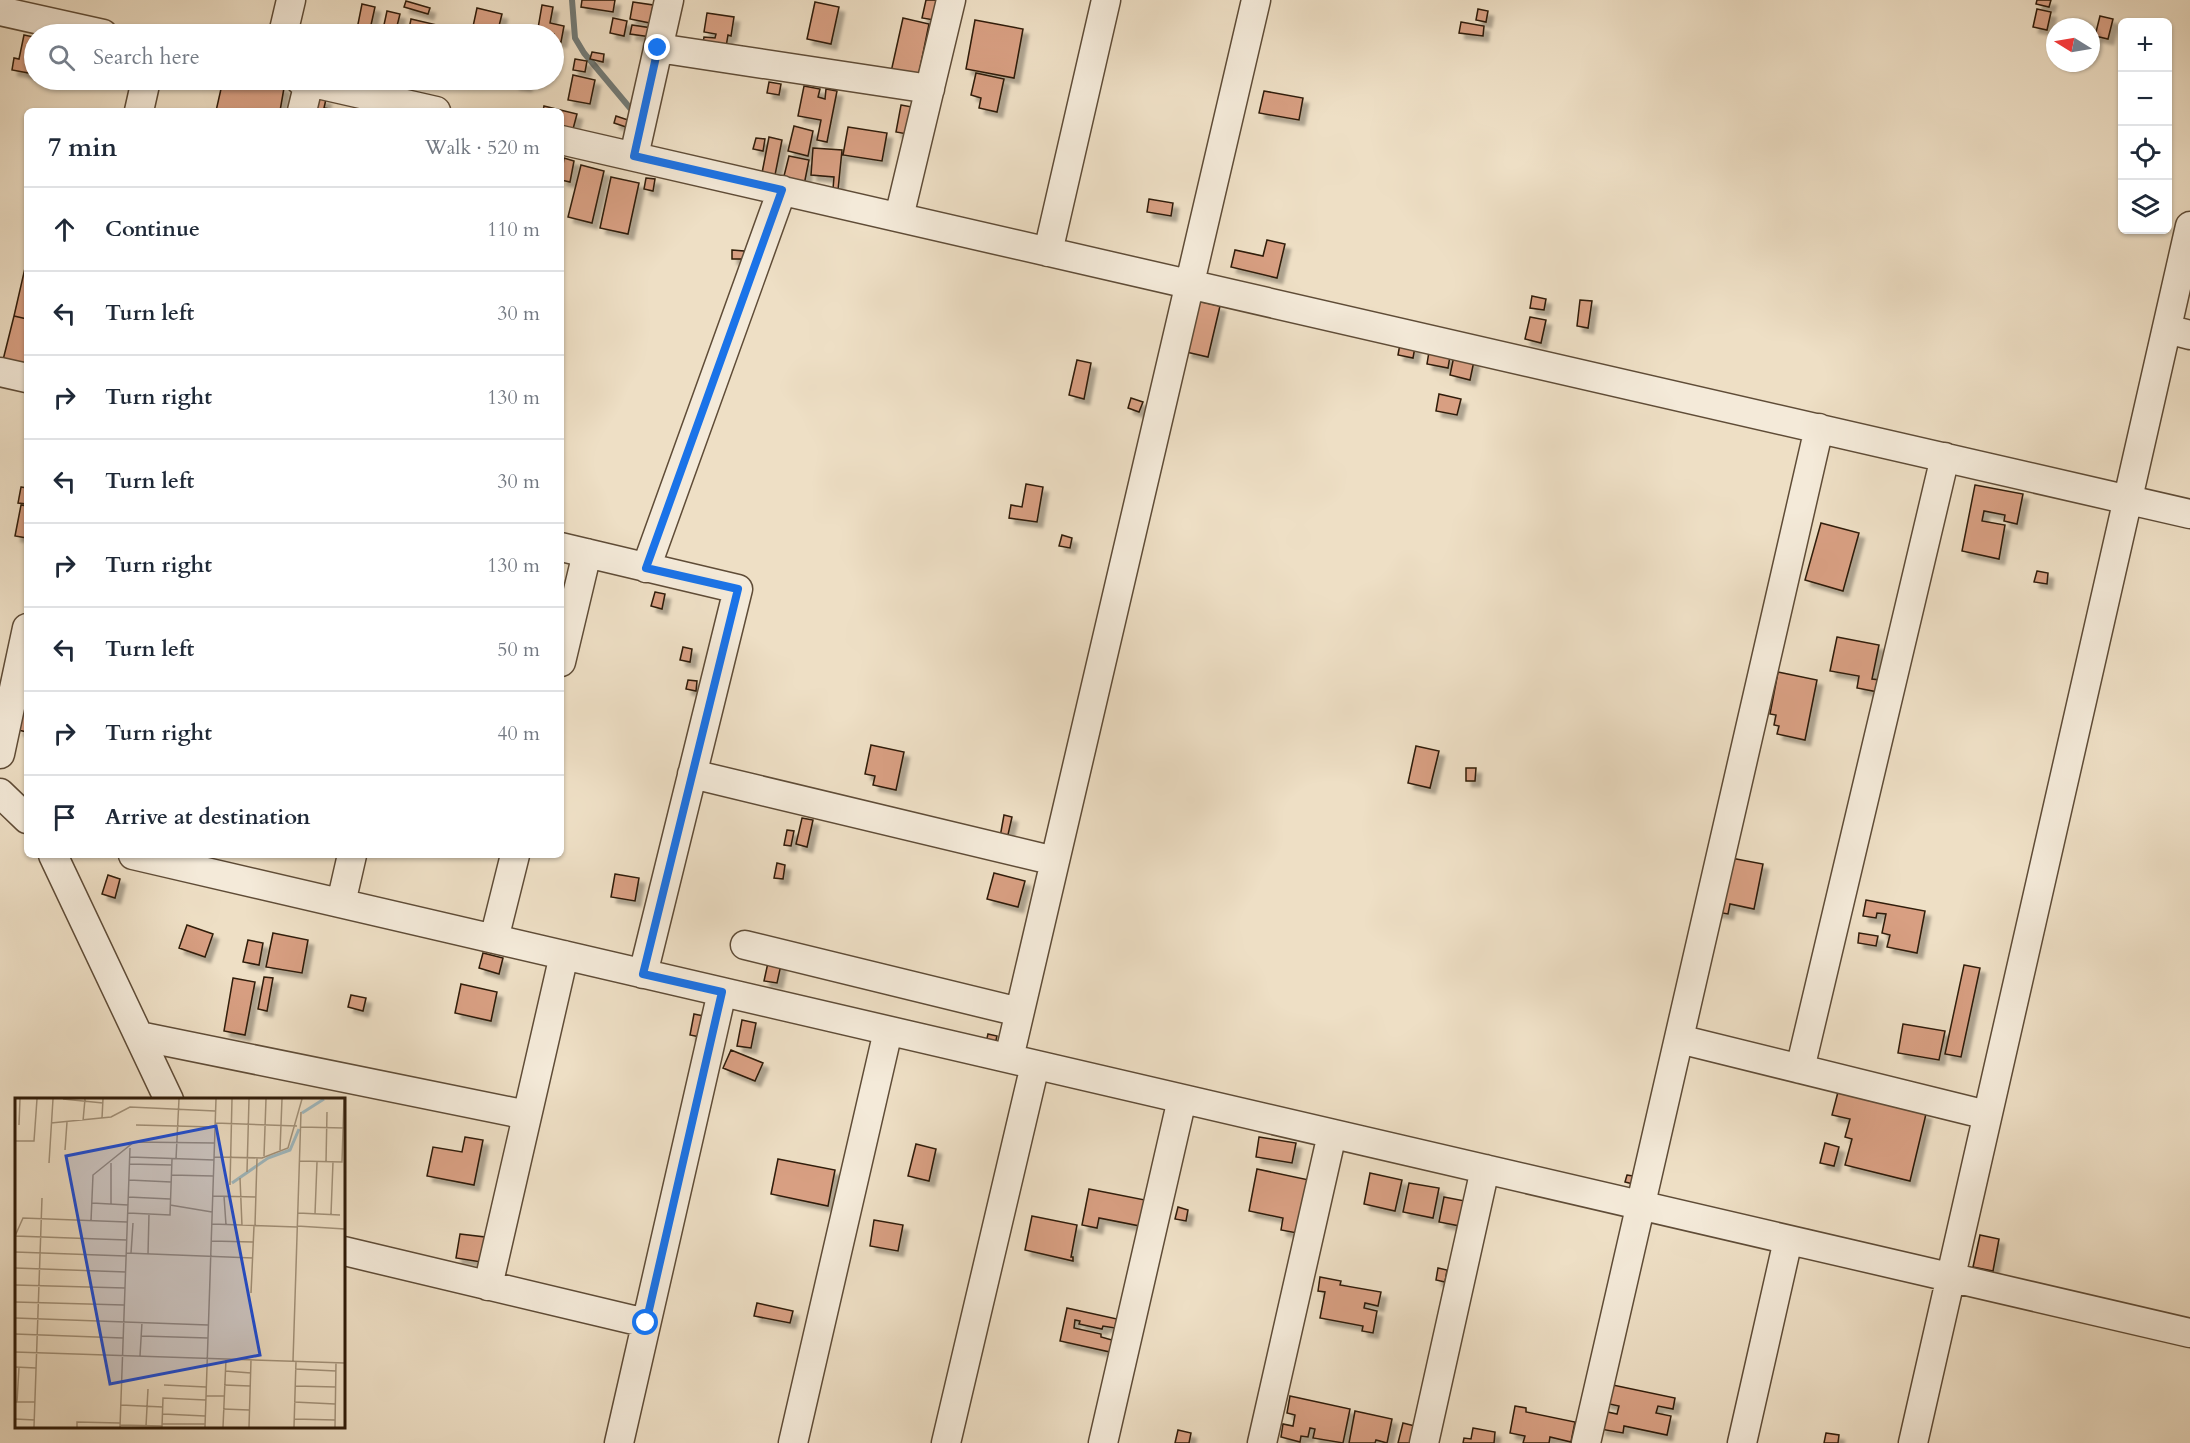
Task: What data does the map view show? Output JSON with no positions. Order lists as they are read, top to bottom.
{
  "north": "left",
  "page": {
    "map_buttons": ["+", "−"],
    "search": "Search here",
    "heading": ["7 min", "Walk · 520 m"],
    "list": [
      ["Continue", "110 m"],
      ["Turn left", "30 m"],
      ["Turn right", "130 m"],
      ["Turn left", "30 m"],
      ["Turn right", "130 m"],
      ["Turn left", "50 m"],
      ["Turn right", "40 m"],
      "Arrive at destination"
    ]
  }
}
